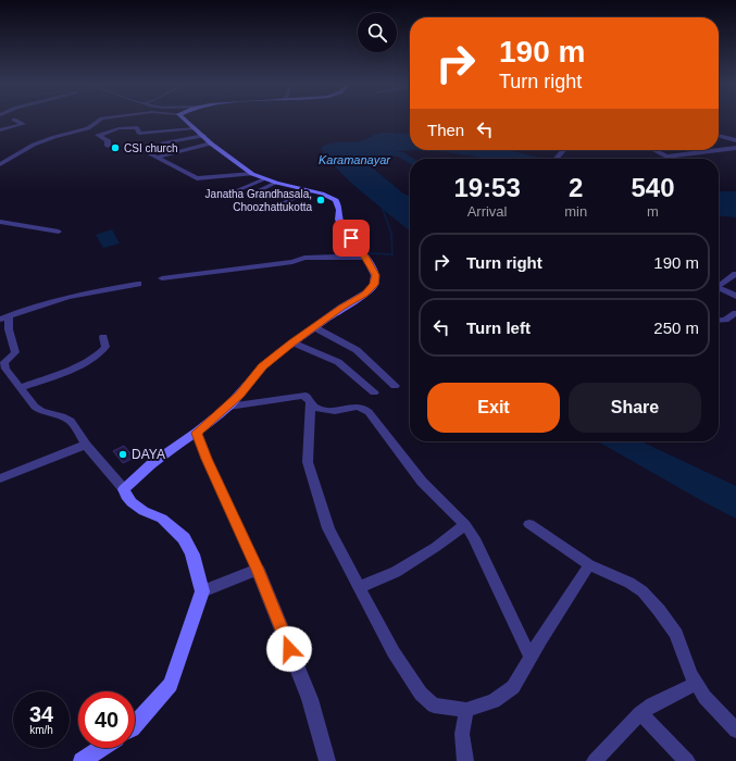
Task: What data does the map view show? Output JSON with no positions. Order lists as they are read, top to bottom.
{
  "water": ["Karamanayar"],
  "places": ["CSI church", "Janatha Grandhasala, Choozhattukotta", "DAYA"],
  "page": {
    "turn": ["190 m", "Turn right"],
    "then": "Then",
    "eta": [
      "19:53",
      "Arrival",
      "2",
      "min",
      "540",
      "m"
    ],
    "list": [
      {
        "name": "Turn right",
        "value": "190 m"
      },
      {
        "name": "Turn left",
        "value": "250 m"
      }
    ],
    "buttons": ["Exit", "Share"],
    "speed": "34 km/h",
    "limit": "40"
  }
}
